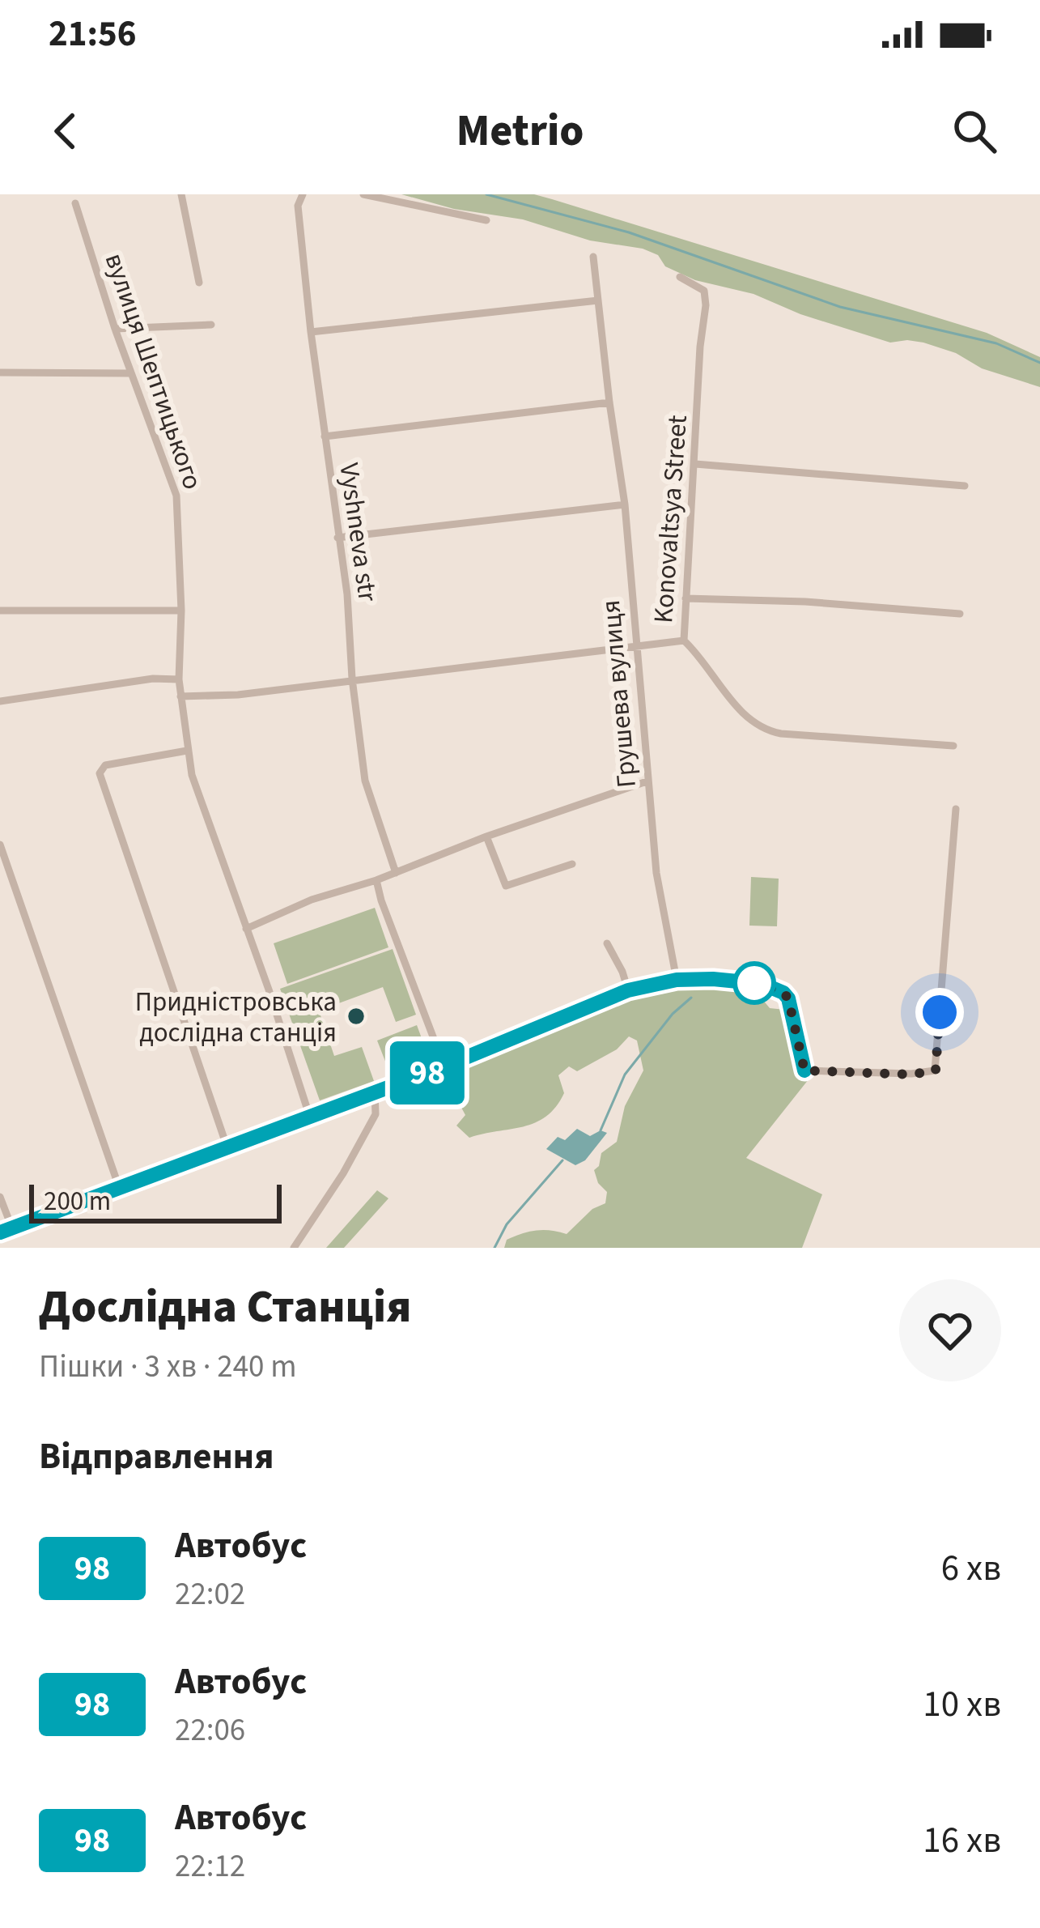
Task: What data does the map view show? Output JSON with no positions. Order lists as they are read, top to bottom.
{
  "streets": {
    "street": [
      "вулиця Шептицького",
      "Konovaltsya Street",
      "Vyshneva str",
      "Грушева вулиця"
    ]
  },
  "places": ["Придністровська дослідна станція"],
  "lines": ["bus line 98"],
  "scale_bar": "200 m",
  "page": {
    "status": "21:56",
    "header": "Metrio",
    "on_map": "98",
    "scale": "200 m",
    "heading": [
      ["Дослідна Станція", "Пішки · 3 хв · 240 m"],
      "Відправлення"
    ],
    "list": [
      {
        "mark": "98",
        "name": "Автобус",
        "note": "22:02",
        "value": "6 хв"
      },
      {
        "mark": "98",
        "name": "Автобус",
        "note": "22:06",
        "value": "10 хв"
      },
      {
        "mark": "98",
        "name": "Автобус",
        "note": "22:12",
        "value": "16 хв"
      }
    ]
  }
}
